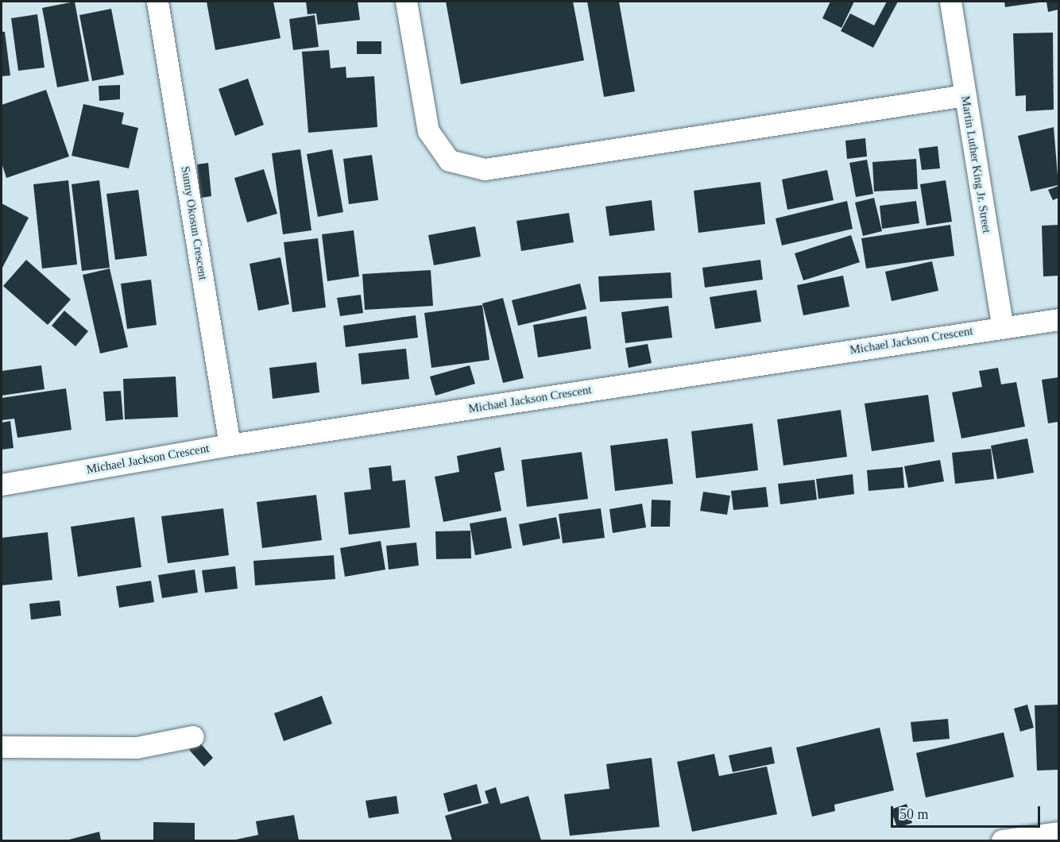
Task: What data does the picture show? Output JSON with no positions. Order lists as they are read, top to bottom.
{
  "streets": {
    "street": ["Martin Luther King Jr. Street", "Sunny Okosun Crescent", "Michael Jackson Crescent"]
  },
  "crossings": [
    ["Martin Luther King Jr. Street", "Michael Jackson Crescent"],
    ["Sunny Okosun Crescent", "Michael Jackson Crescent"]
  ],
  "scale_bar": "50 m"
}
